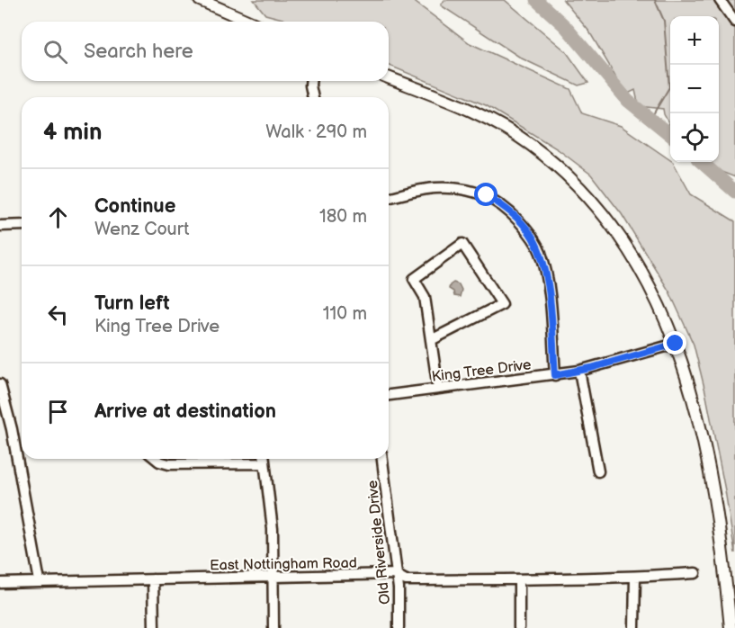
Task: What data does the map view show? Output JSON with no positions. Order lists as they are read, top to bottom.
{
  "streets": {
    "street": ["King Tree Drive", "Old Riverside Drive", "East Nottingham Road"]
  },
  "crossings": [
    ["Old Riverside Drive", "East Nottingham Road"]
  ],
  "page": {
    "map_buttons": ["+", "−"],
    "search": "Search here",
    "heading": ["4 min", "Walk · 290 m"],
    "list": [
      ["Continue", "Wenz Court", "180 m"],
      ["Turn left", "King Tree Drive", "110 m"],
      "Arrive at destination"
    ]
  }
}
